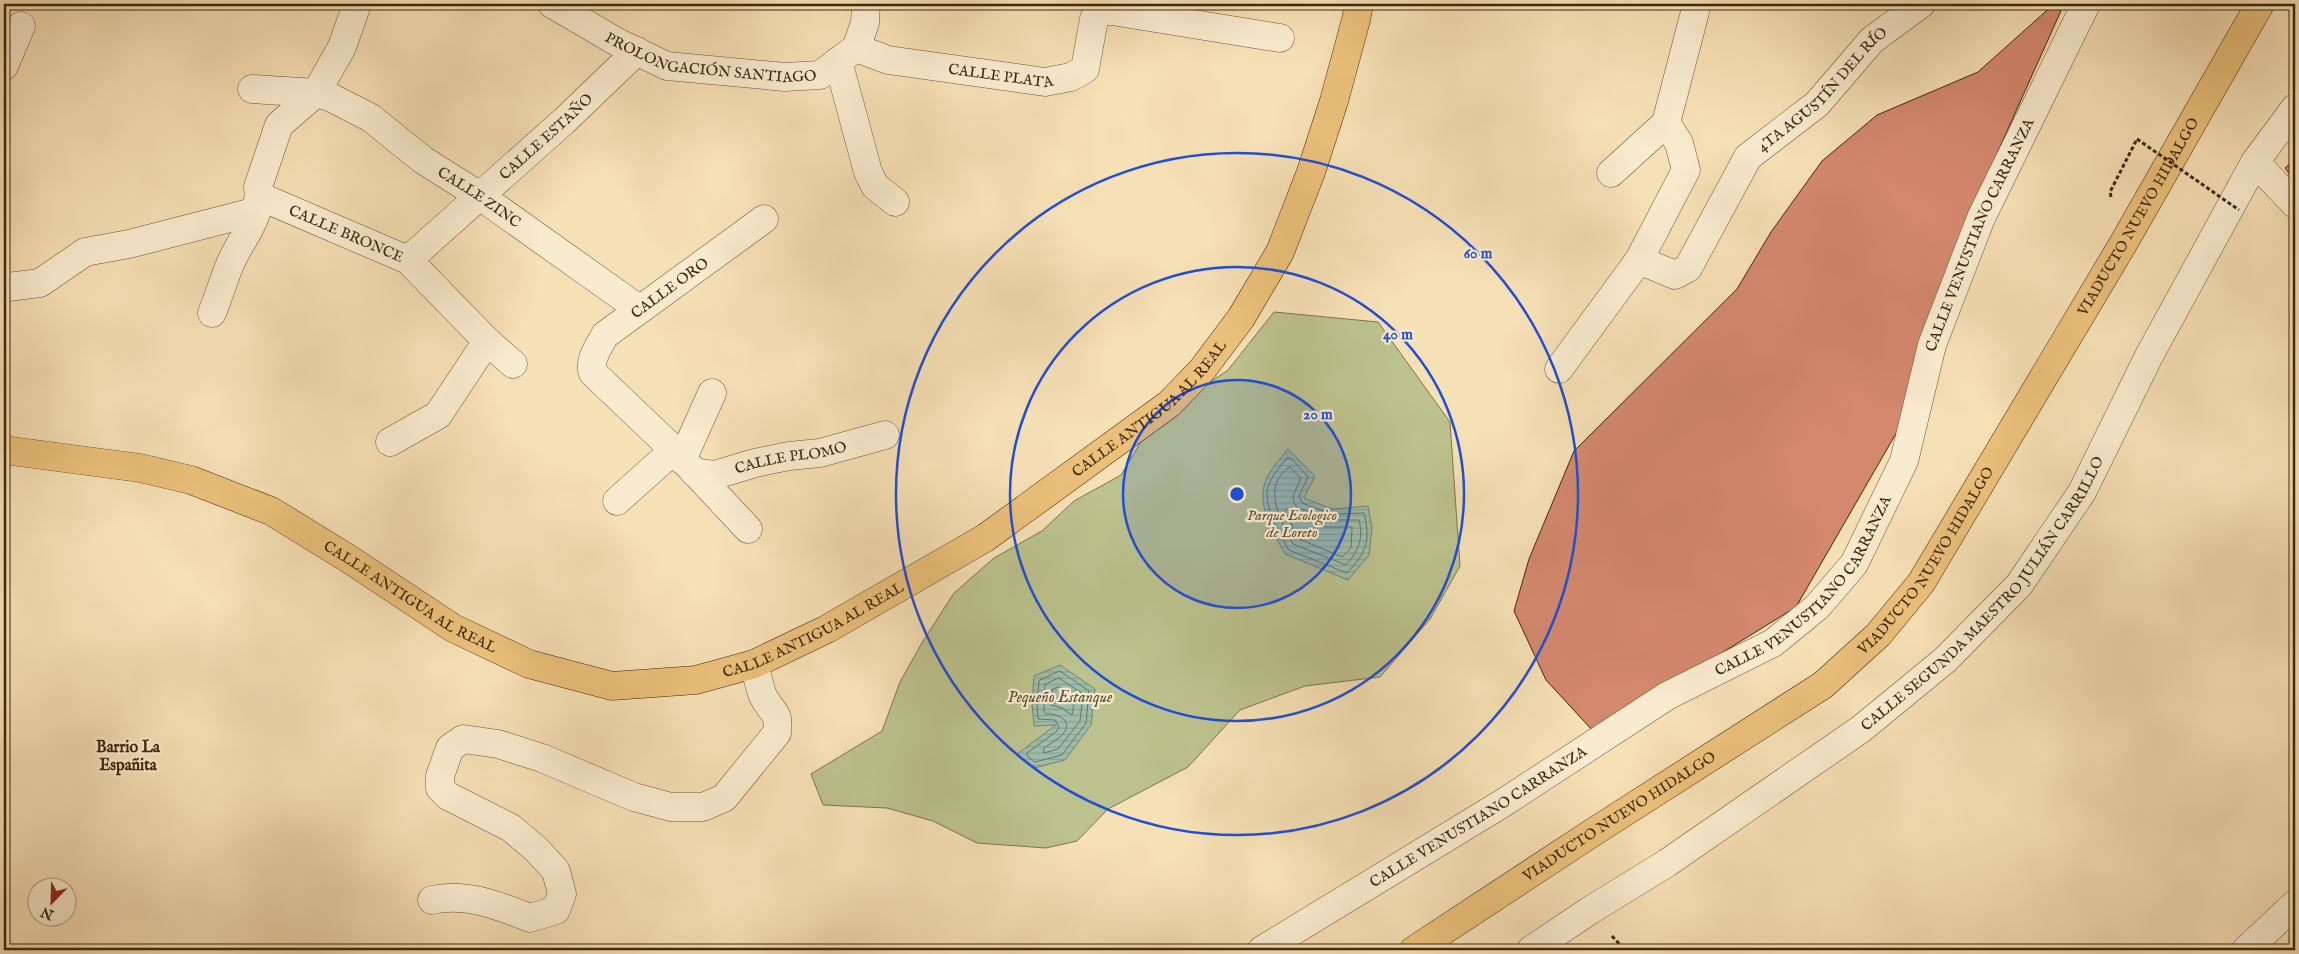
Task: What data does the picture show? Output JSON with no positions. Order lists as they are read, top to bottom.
{
  "streets": {
    "main road": ["VIADUCTO NUEVO HIDALGO", "CALLE ANTIGUA AL REAL"],
    "street": [
      "PROLONGACIÓN SANTIAGO",
      "CALLE PLATA",
      "4TA AGUSTÍN DEL RÍO",
      "CALLE ESTAÑO",
      "CALLE ZINC",
      "CALLE BRONCE",
      "CALLE VENUSTIANO CARRANZA",
      "CALLE ORO",
      "CALLE PLOMO",
      "CALLE SEGUNDA MAESTRO JULIÁN CARRILLO"
    ]
  },
  "crossings": [
    ["PROLONGACIÓN SANTIAGO", "CALLE PLATA"],
    ["PROLONGACIÓN SANTIAGO", "CALLE ESTAÑO"],
    ["CALLE ESTAÑO", "CALLE ZINC"],
    ["CALLE ESTAÑO", "CALLE BRONCE"],
    ["CALLE ZINC", "CALLE ORO"],
    ["CALLE ORO", "CALLE PLOMO"]
  ],
  "districts": ["Barrio La Españita"],
  "water": ["Pequeño Estanque"],
  "parks": ["Parque Ecologico de Loreto"],
  "north": "bottom left",
  "rings": ["60 m", "40 m", "20 m"]
}
